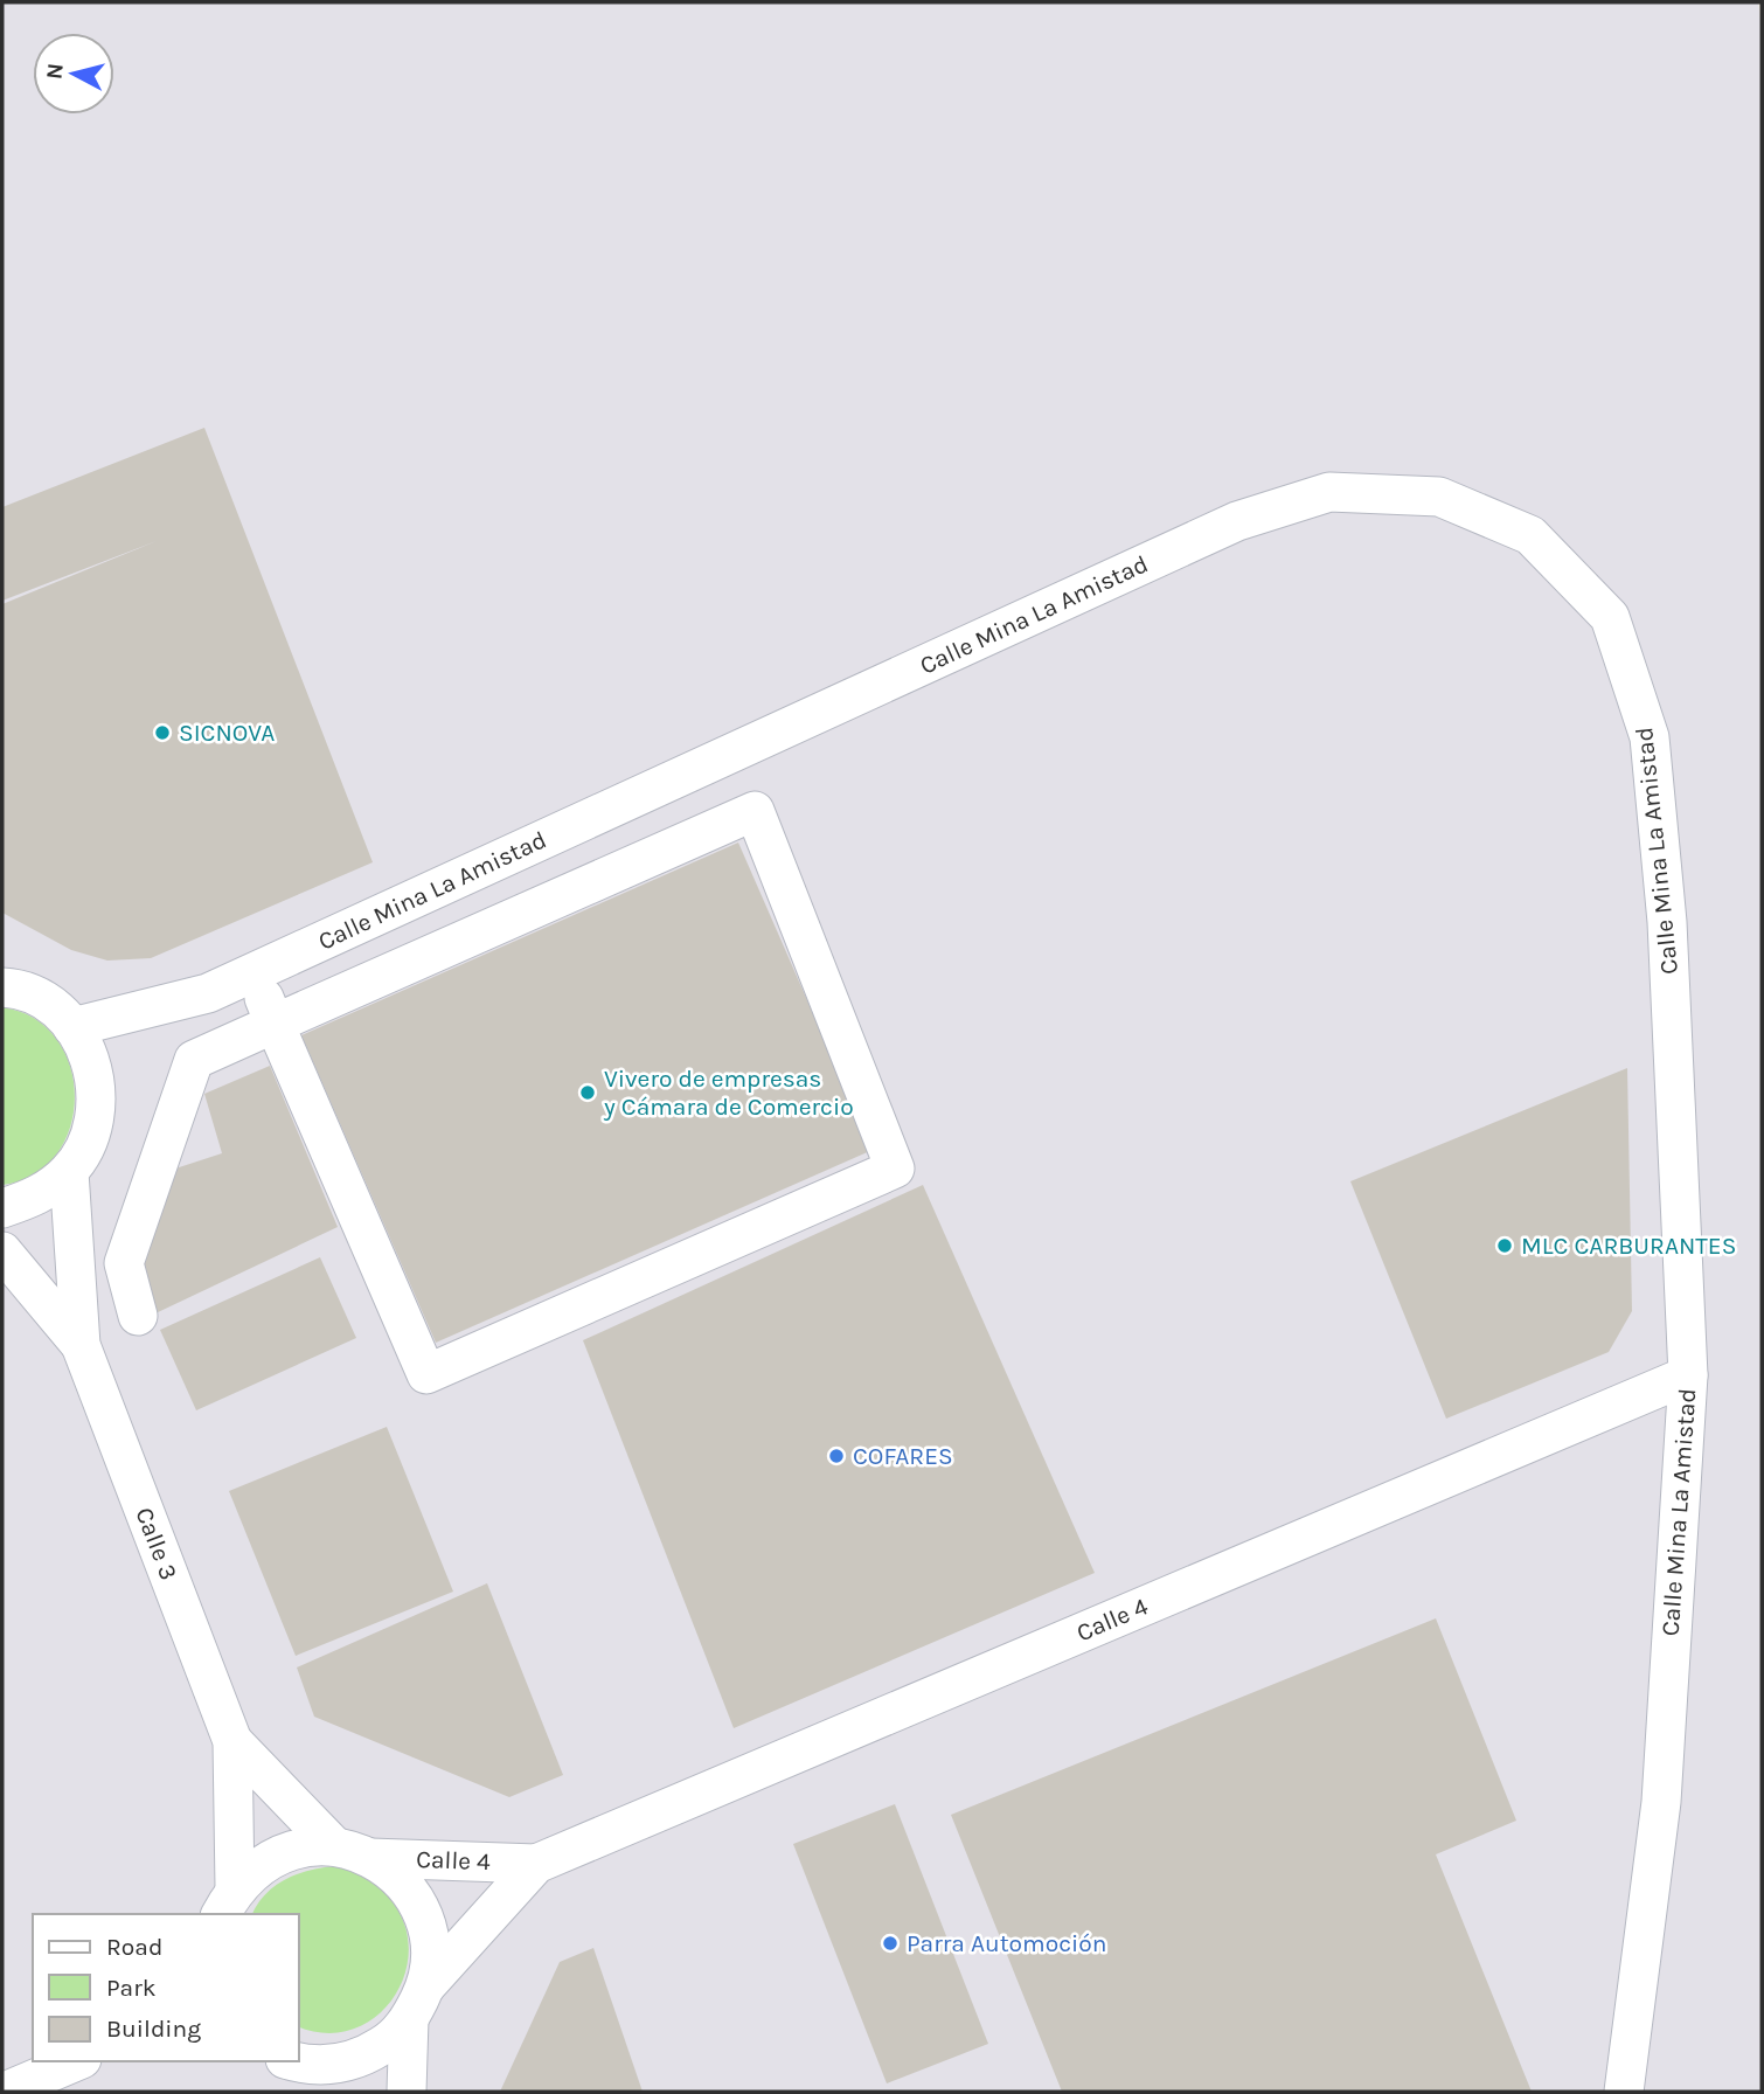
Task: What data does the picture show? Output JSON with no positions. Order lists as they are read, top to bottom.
{
  "streets": {
    "street": ["Calle Mina La Amistad", "Calle 3", "Calle 4"]
  },
  "crossings": [
    ["Calle Mina La Amistad", "Calle 4"],
    ["Calle 3", "Calle 4"]
  ],
  "places": [
    "SICNOVA",
    "Vivero de empresas y Cámara de Comercio",
    "MLC CARBURANTES",
    "COFARES",
    "Parra Automoción"
  ],
  "legend": ["Road", "Park", "Building"],
  "north": "left"
}
